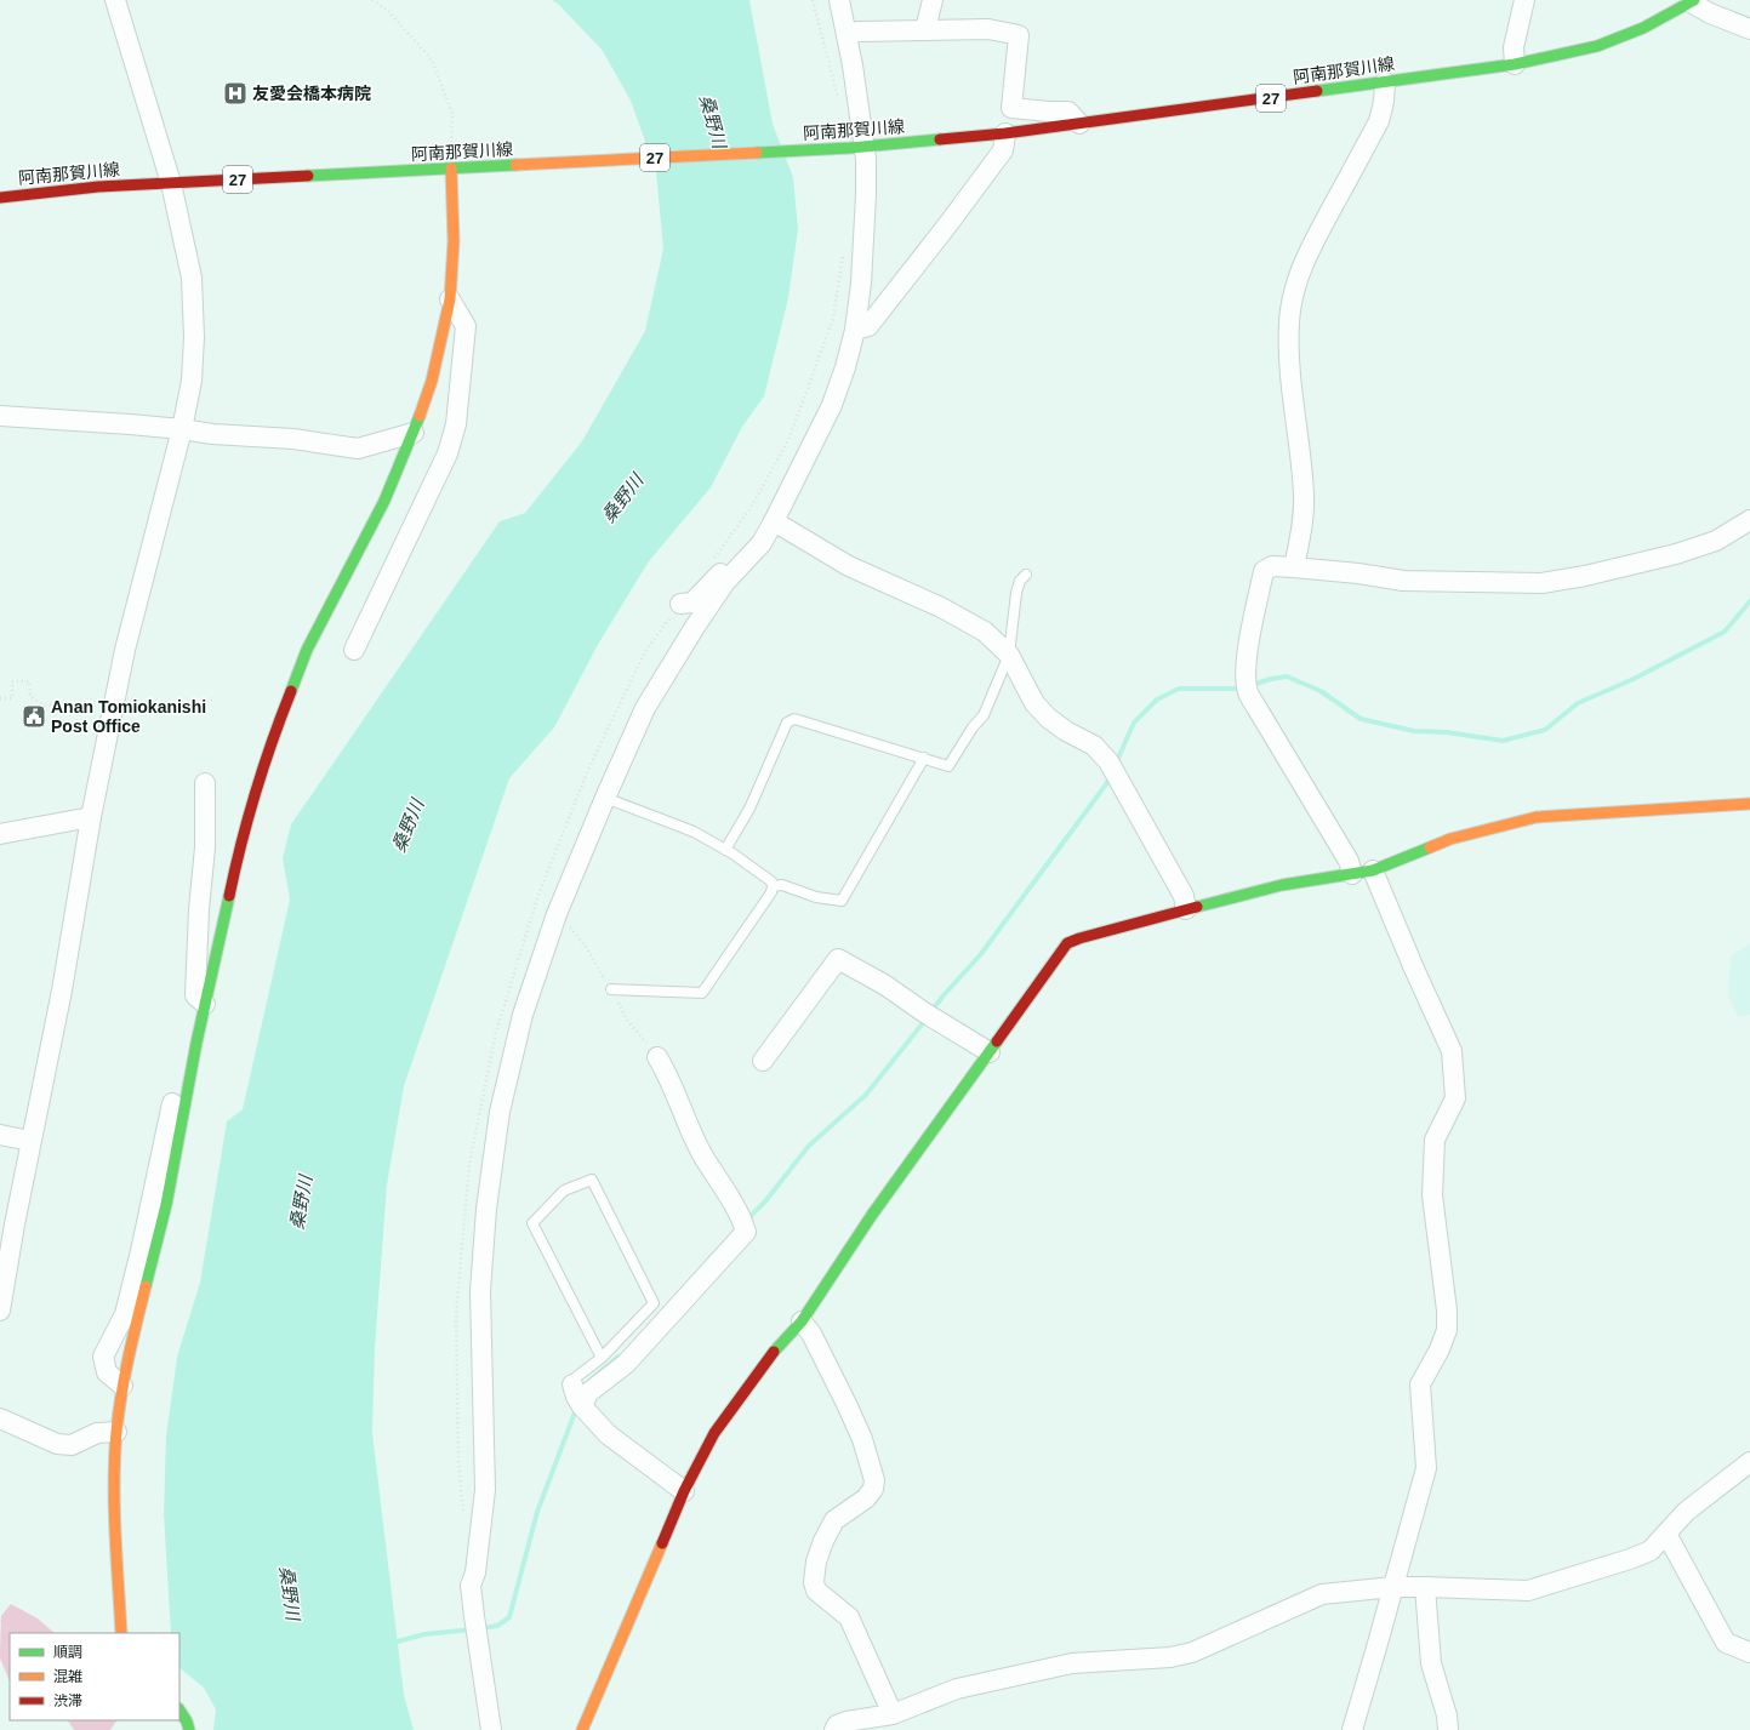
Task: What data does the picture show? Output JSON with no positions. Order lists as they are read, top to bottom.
{
  "streets": {
    "street": ["阿南那賀川線", "27"]
  },
  "water": ["桑野川"],
  "places": {
    "hospital": ["友愛会橋本病院"],
    "public building": ["Anan Tomiokanishi Post Office"]
  },
  "legend": ["順調", "混雑", "渋滞"]
}
